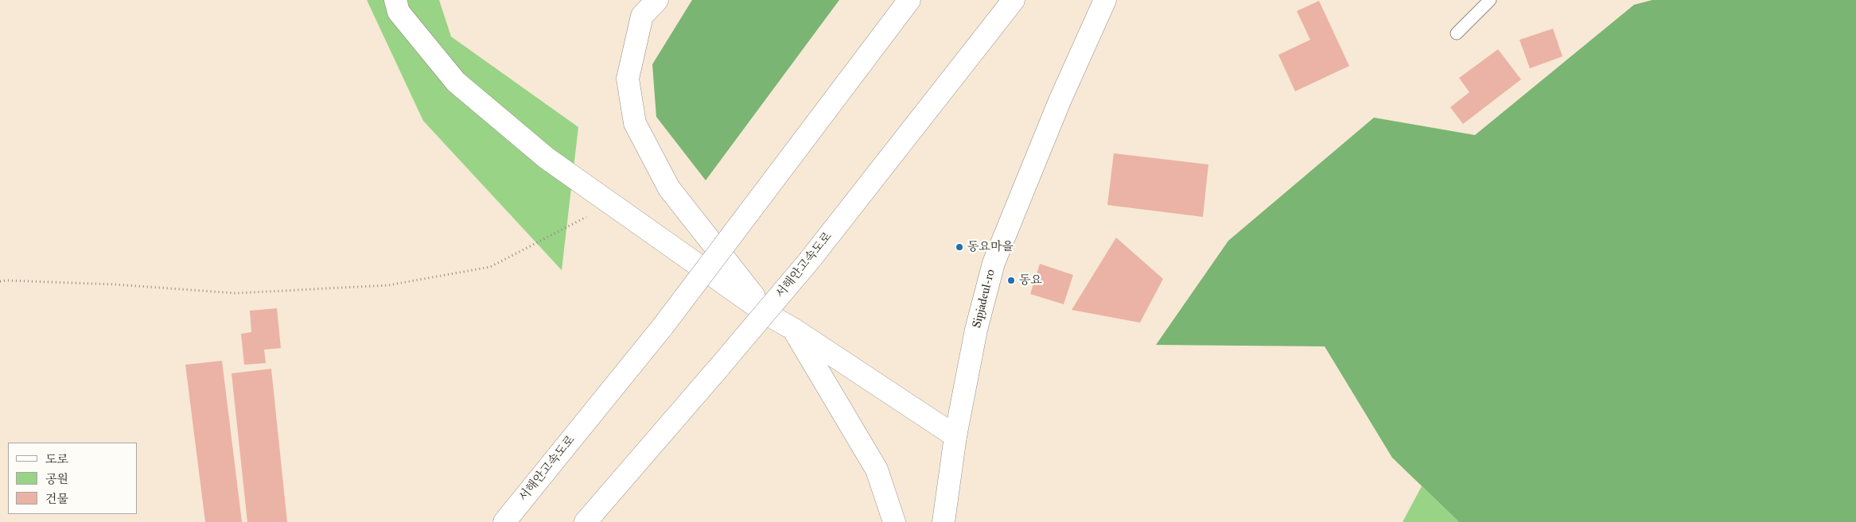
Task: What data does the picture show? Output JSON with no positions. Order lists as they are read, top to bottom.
{
  "streets": {
    "main road": ["서해안고속도로", "Sipjadeul-ro"]
  },
  "places": ["동요마을", "동요"],
  "legend": ["도로", "공원", "건물"]
}
